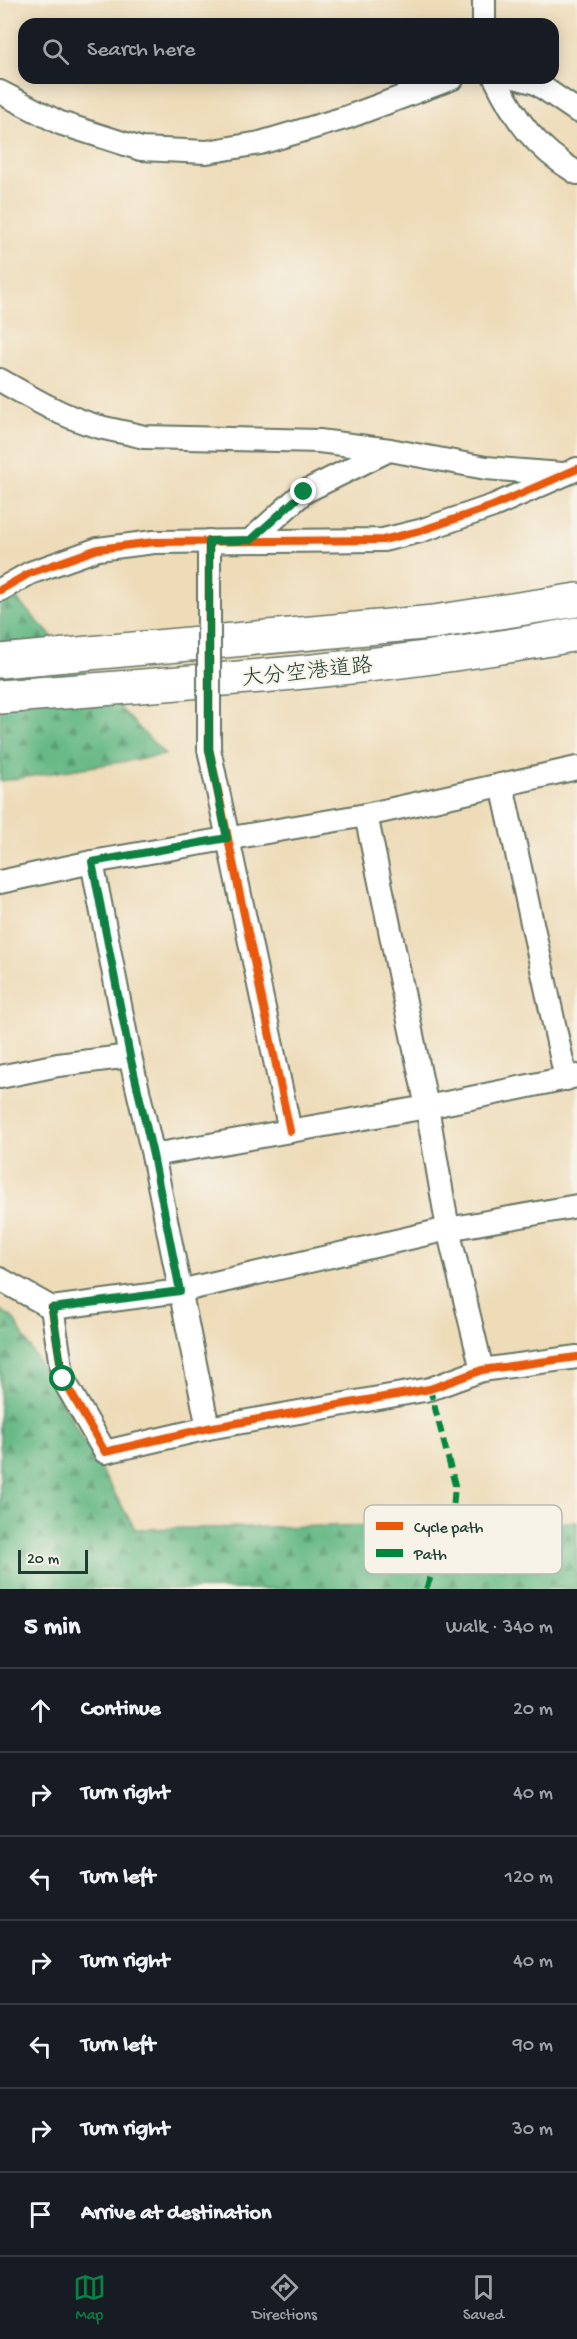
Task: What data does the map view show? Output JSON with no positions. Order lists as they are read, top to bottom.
{
  "streets": {
    "highway": ["大分空港道路"]
  },
  "legend": ["Cycle path", "Path"],
  "scale_bar": "20 m",
  "page": {
    "search": "Search here",
    "scale": "20 m",
    "heading": ["5 min", "Walk · 340 m"],
    "list": [
      ["Continue", "20 m"],
      ["Turn right", "40 m"],
      ["Turn left", "120 m"],
      ["Turn right", "40 m"],
      ["Turn left", "90 m"],
      ["Turn right", "30 m"],
      "Arrive at destination"
    ],
    "nav": ["Map", "Directions", "Saved"]
  }
}
